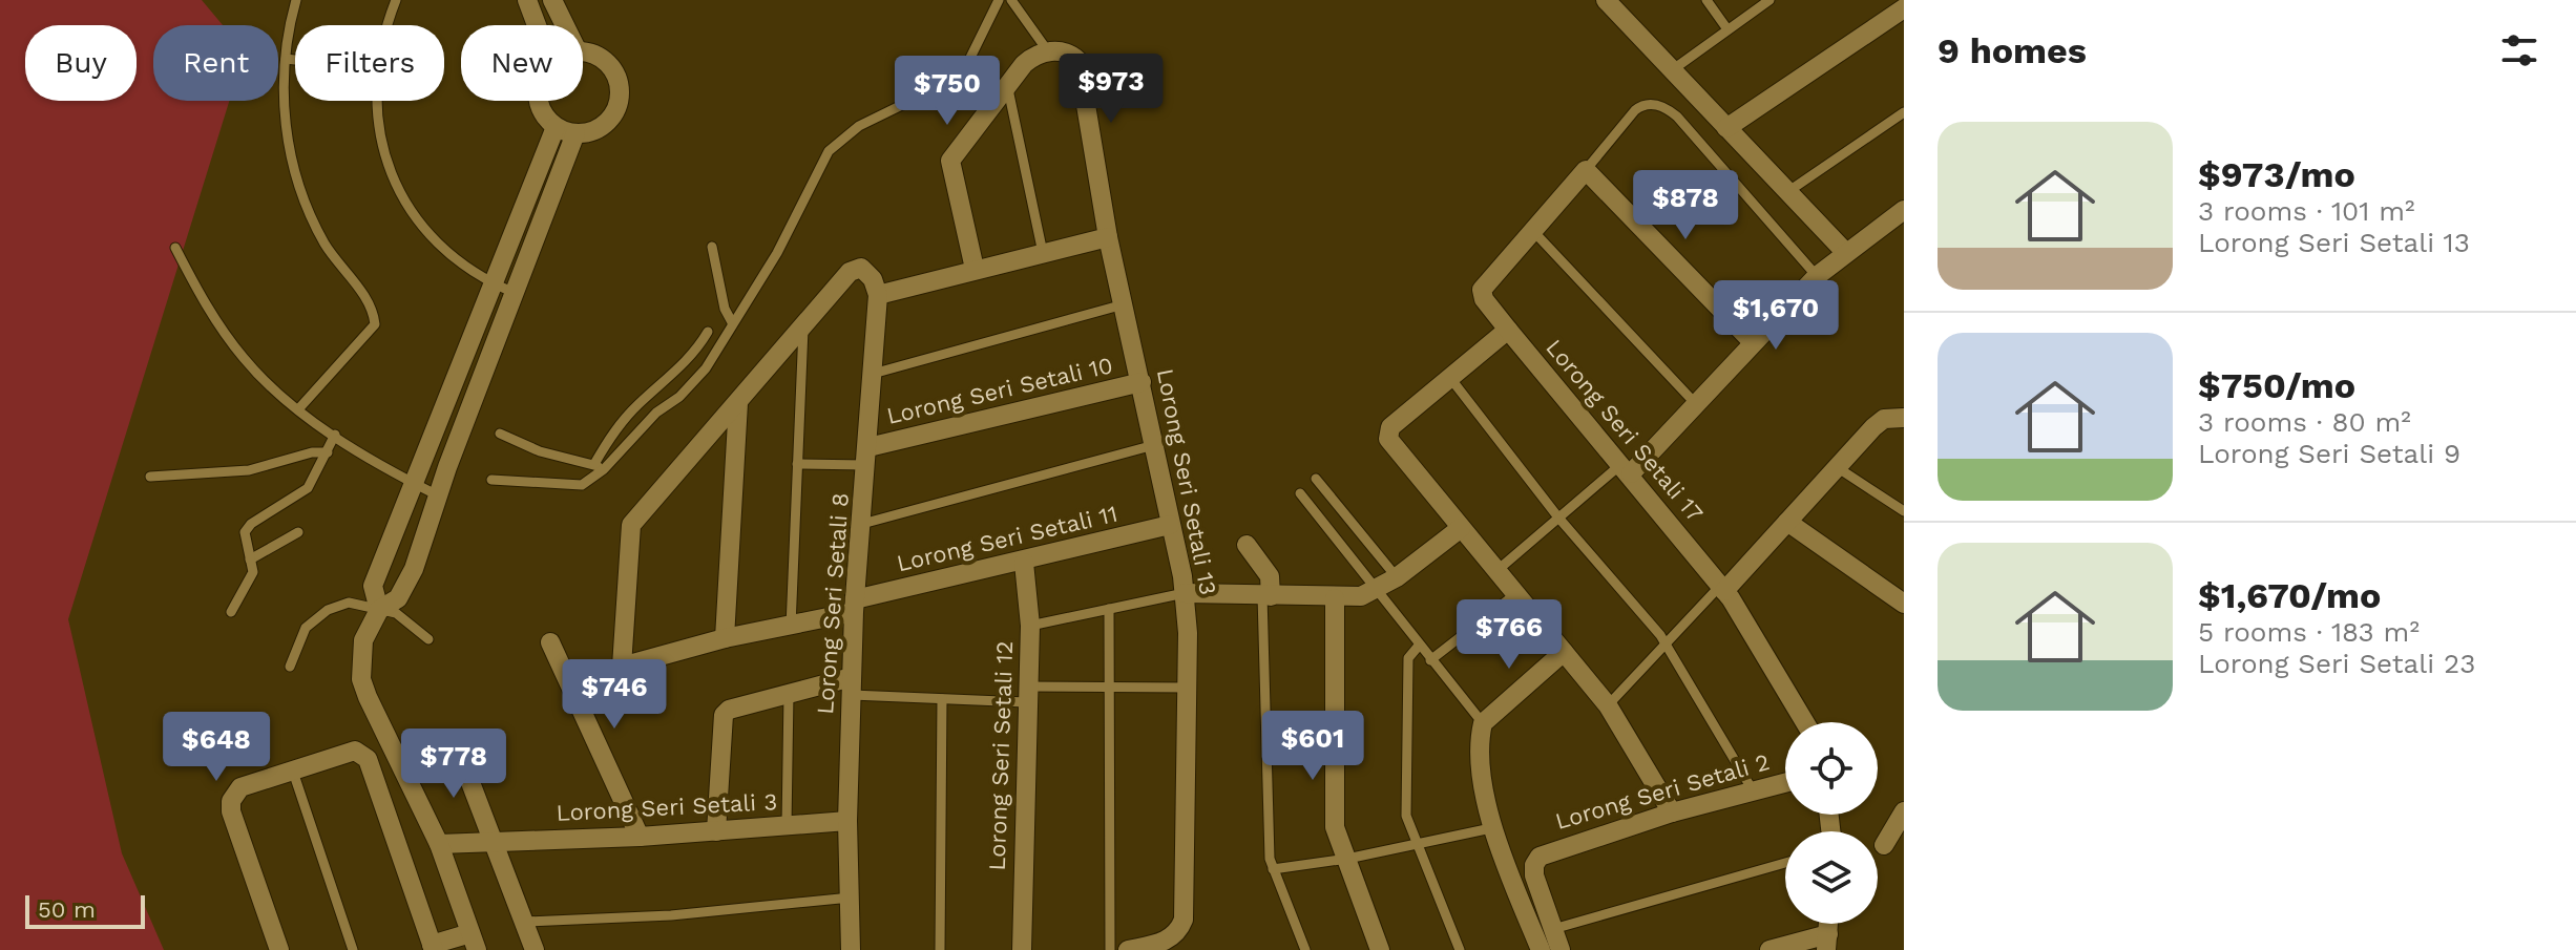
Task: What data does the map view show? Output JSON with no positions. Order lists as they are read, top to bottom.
{
  "streets": {
    "street": [
      "Lorong Seri Setali 10",
      "Lorong Seri Setali 17",
      "Lorong Seri Setali 13",
      "Lorong Seri Setali 11",
      "Lorong Seri Setali 8",
      "Lorong Seri Setali 12",
      "Lorong Seri Setali 2",
      "Lorong Seri Setali 3"
    ]
  },
  "crossings": [
    ["Lorong Seri Setali 10", "Lorong Seri Setali 13"],
    ["Lorong Seri Setali 10", "Lorong Seri Setali 8"],
    ["Lorong Seri Setali 13", "Lorong Seri Setali 11"],
    ["Lorong Seri Setali 11", "Lorong Seri Setali 8"],
    ["Lorong Seri Setali 11", "Lorong Seri Setali 12"],
    ["Lorong Seri Setali 8", "Lorong Seri Setali 3"]
  ],
  "scale_bar": "50 m",
  "page": {
    "heading": "9 homes",
    "chip": [
      "Buy",
      "Rent",
      "Filters",
      "New"
    ],
    "price": [
      "$973",
      "$750",
      "$878",
      "$1,670",
      "$766",
      "$746",
      "$601",
      "$648",
      "$778"
    ],
    "list": [
      {
        "name": "$973/mo",
        "note": "3 rooms · 101 m² · Lorong Seri Setali 13"
      },
      {
        "name": "$750/mo",
        "note": "3 rooms · 80 m² · Lorong Seri Setali 9"
      },
      {
        "name": "$1,670/mo",
        "note": "5 rooms · 183 m² · Lorong Seri Setali 23"
      }
    ],
    "scale": "50 m"
  }
}
